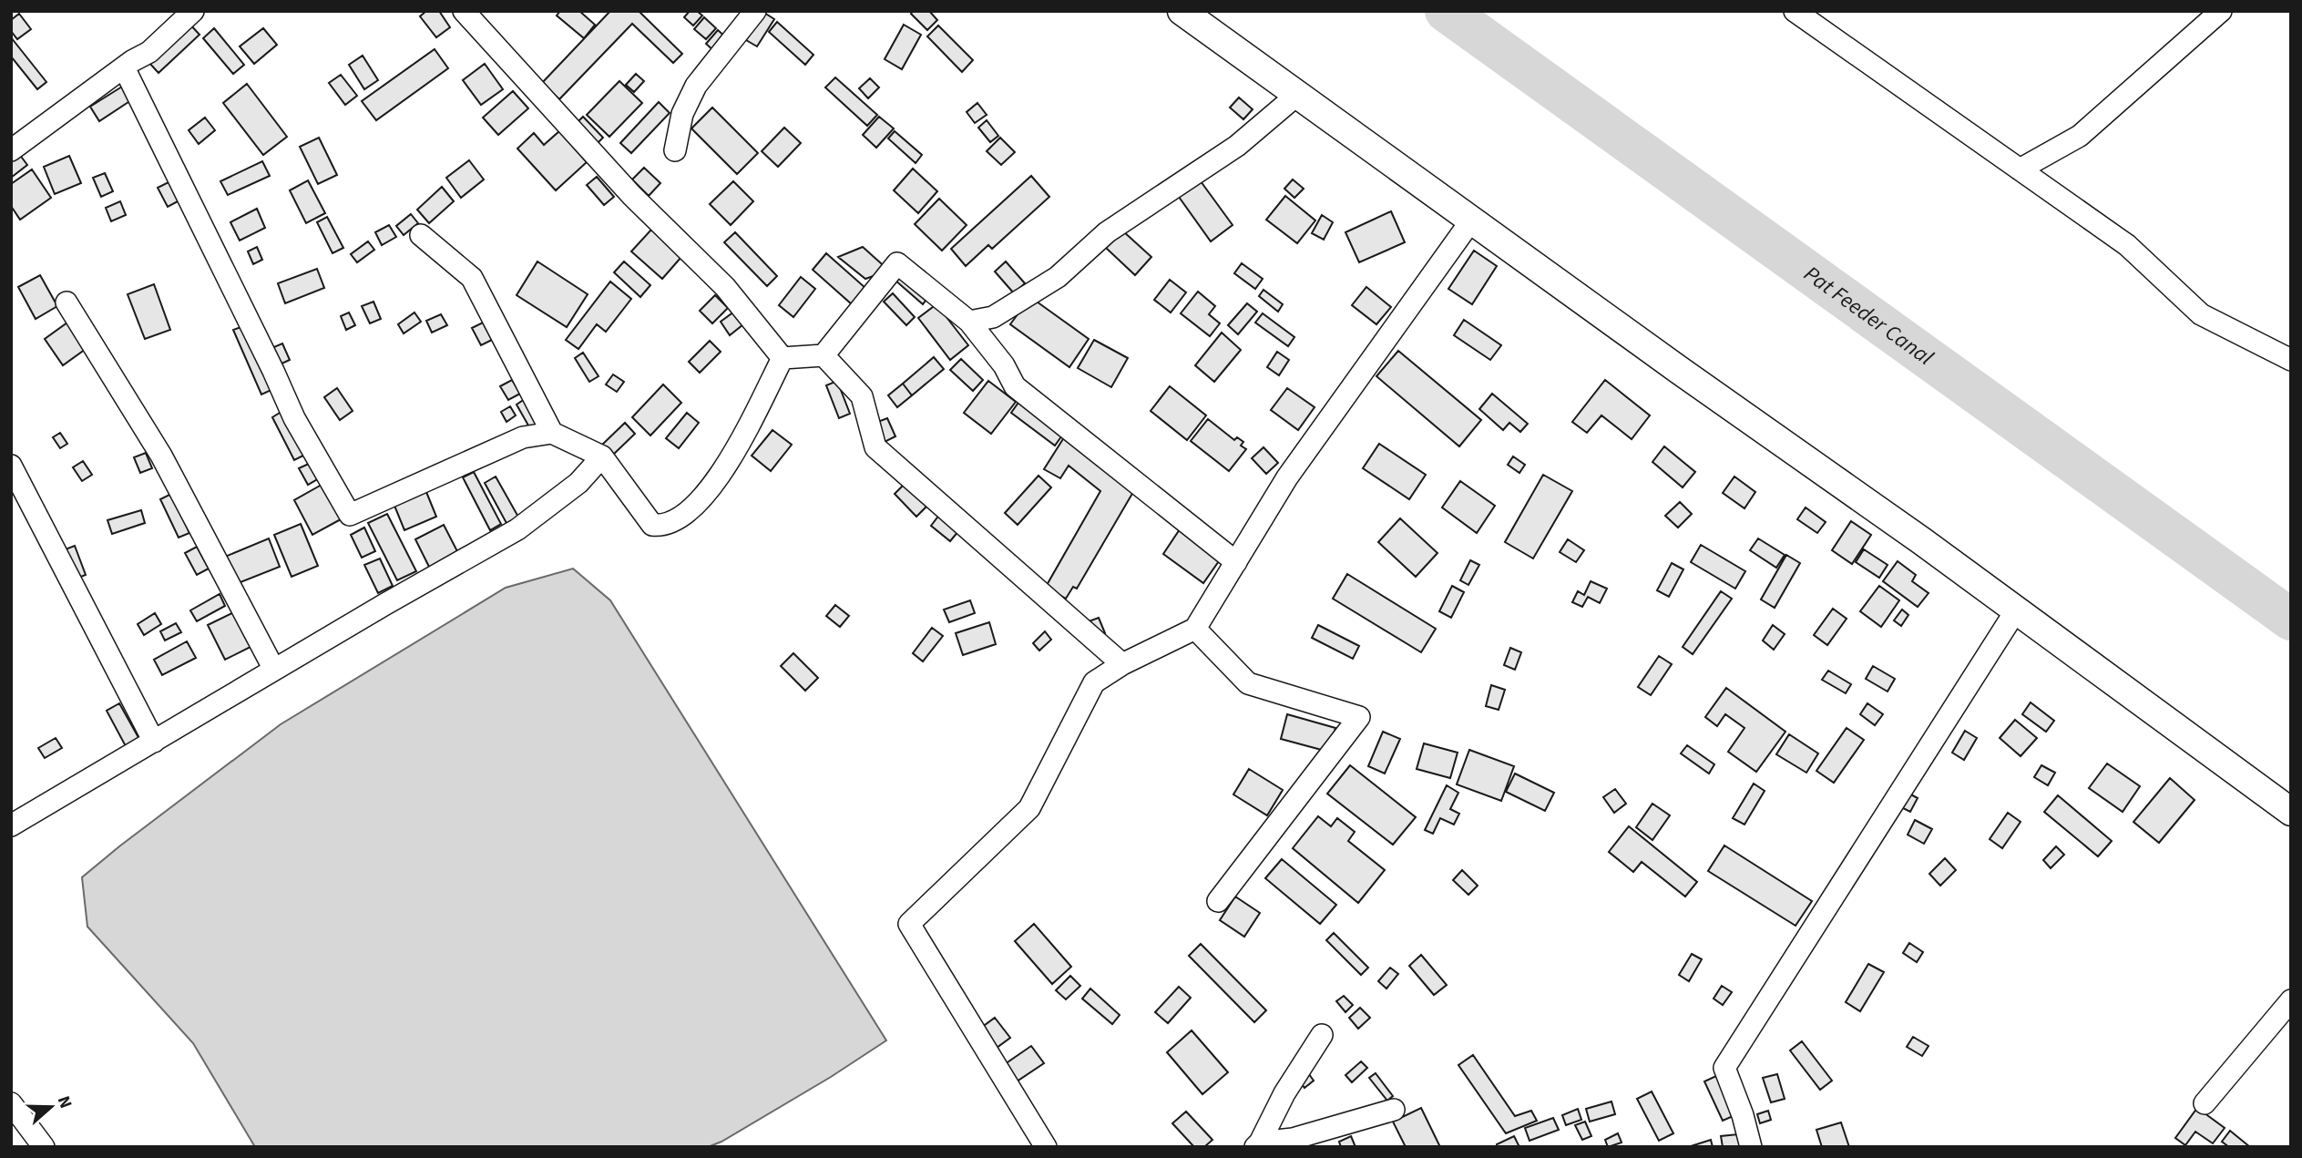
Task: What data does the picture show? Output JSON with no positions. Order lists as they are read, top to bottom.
{
  "water": ["Pat Feeder Canal"],
  "north": "right"
}
